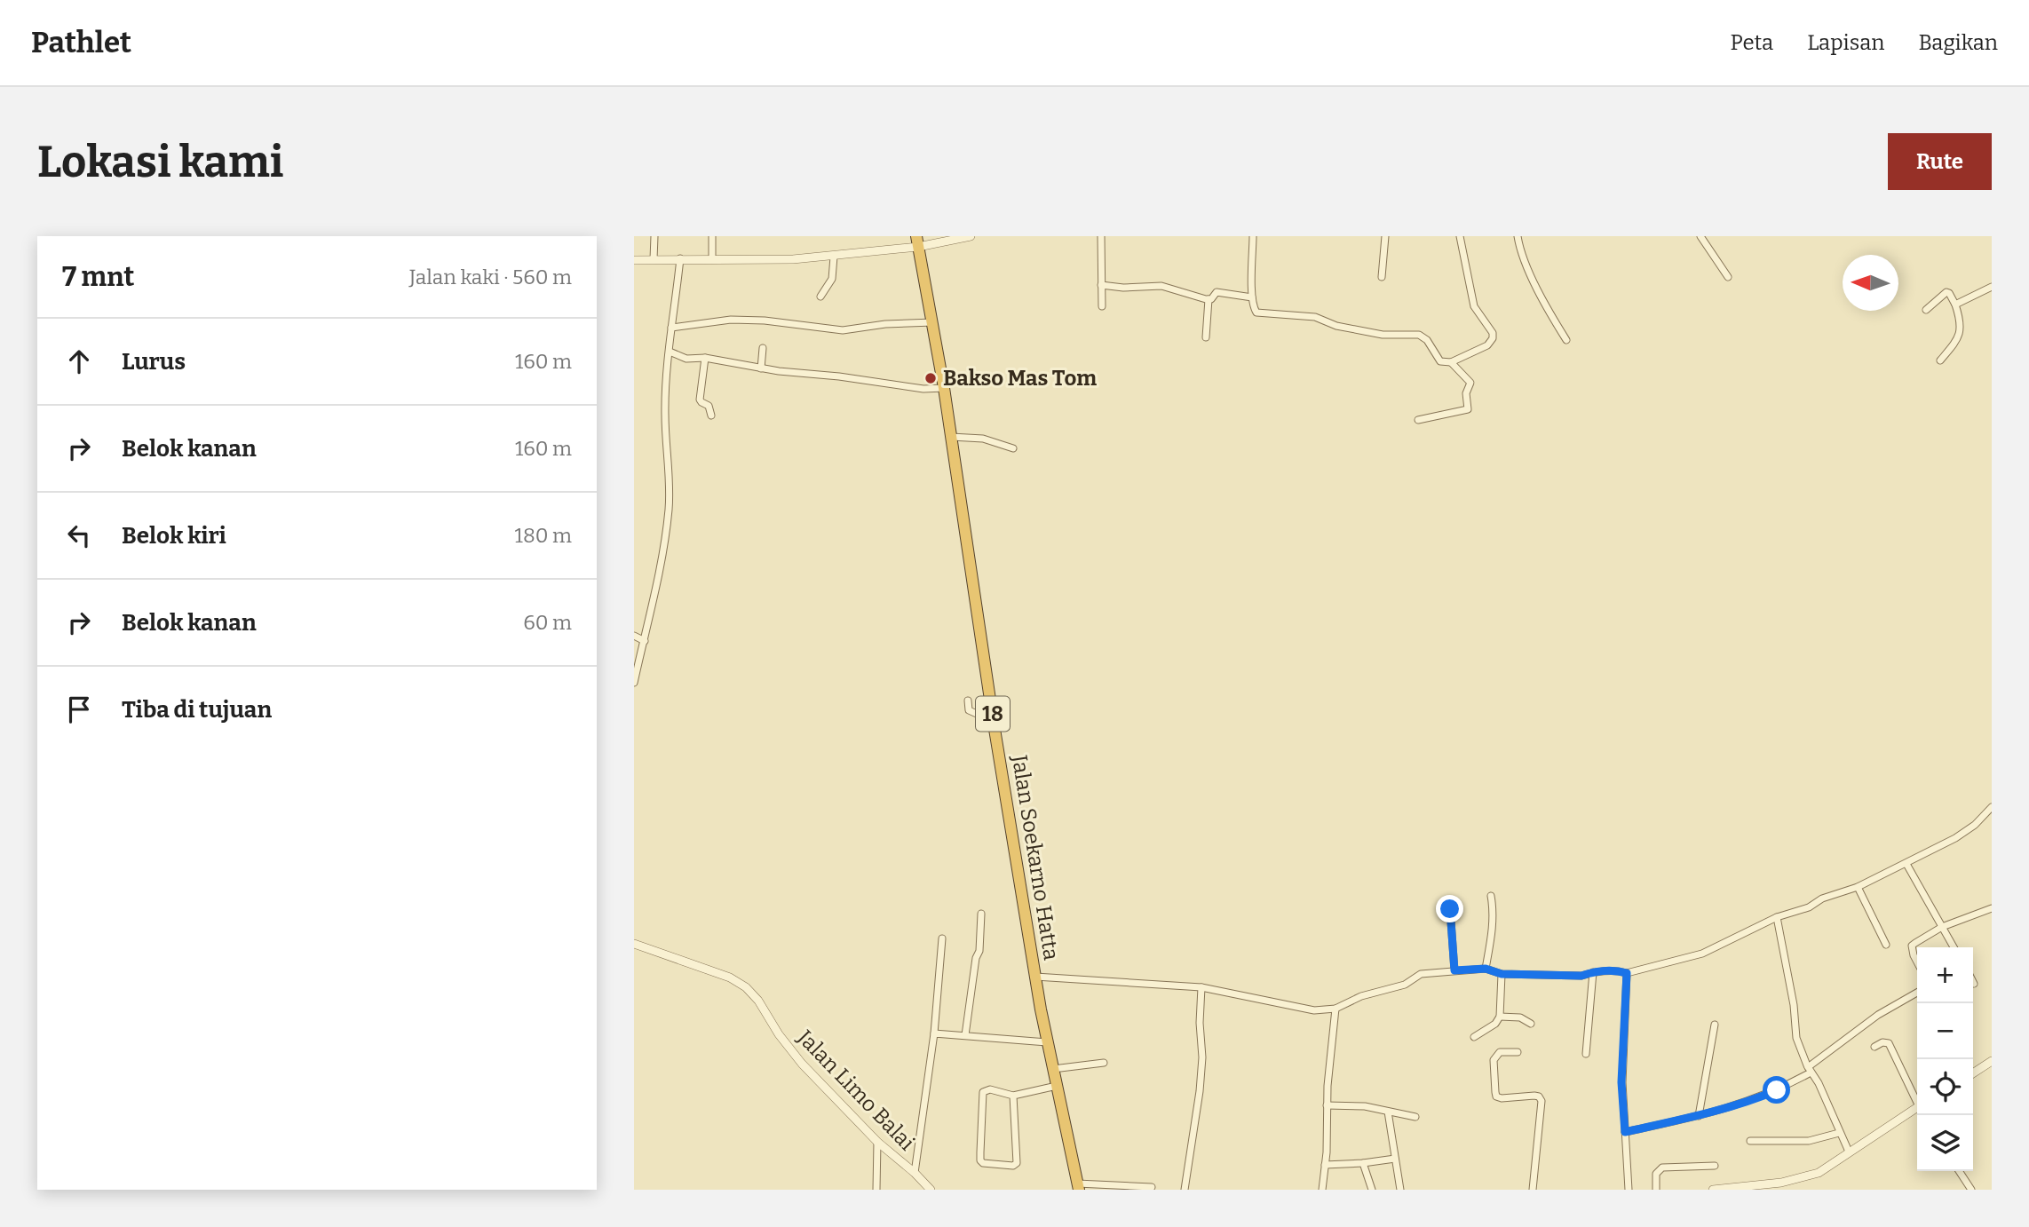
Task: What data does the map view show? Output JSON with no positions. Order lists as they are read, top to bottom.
{
  "streets": {
    "highway": ["18", "Jalan Soekarno Hatta"],
    "street": ["Jalan Limo Balai"]
  },
  "places": ["Bakso Mas Tom"],
  "north": "left",
  "page": {
    "header": "Pathlet",
    "nav": ["Peta", "Lapisan", "Bagikan"],
    "buttons": "Rute",
    "title": "Lokasi kami",
    "heading": ["7 mnt", "Jalan kaki · 560 m"],
    "list": [
      ["Lurus", "160 m"],
      ["Belok kanan", "160 m"],
      ["Belok kiri", "180 m"],
      ["Belok kanan", "60 m"],
      "Tiba di tujuan"
    ],
    "map_buttons": ["+", "−"]
  }
}
